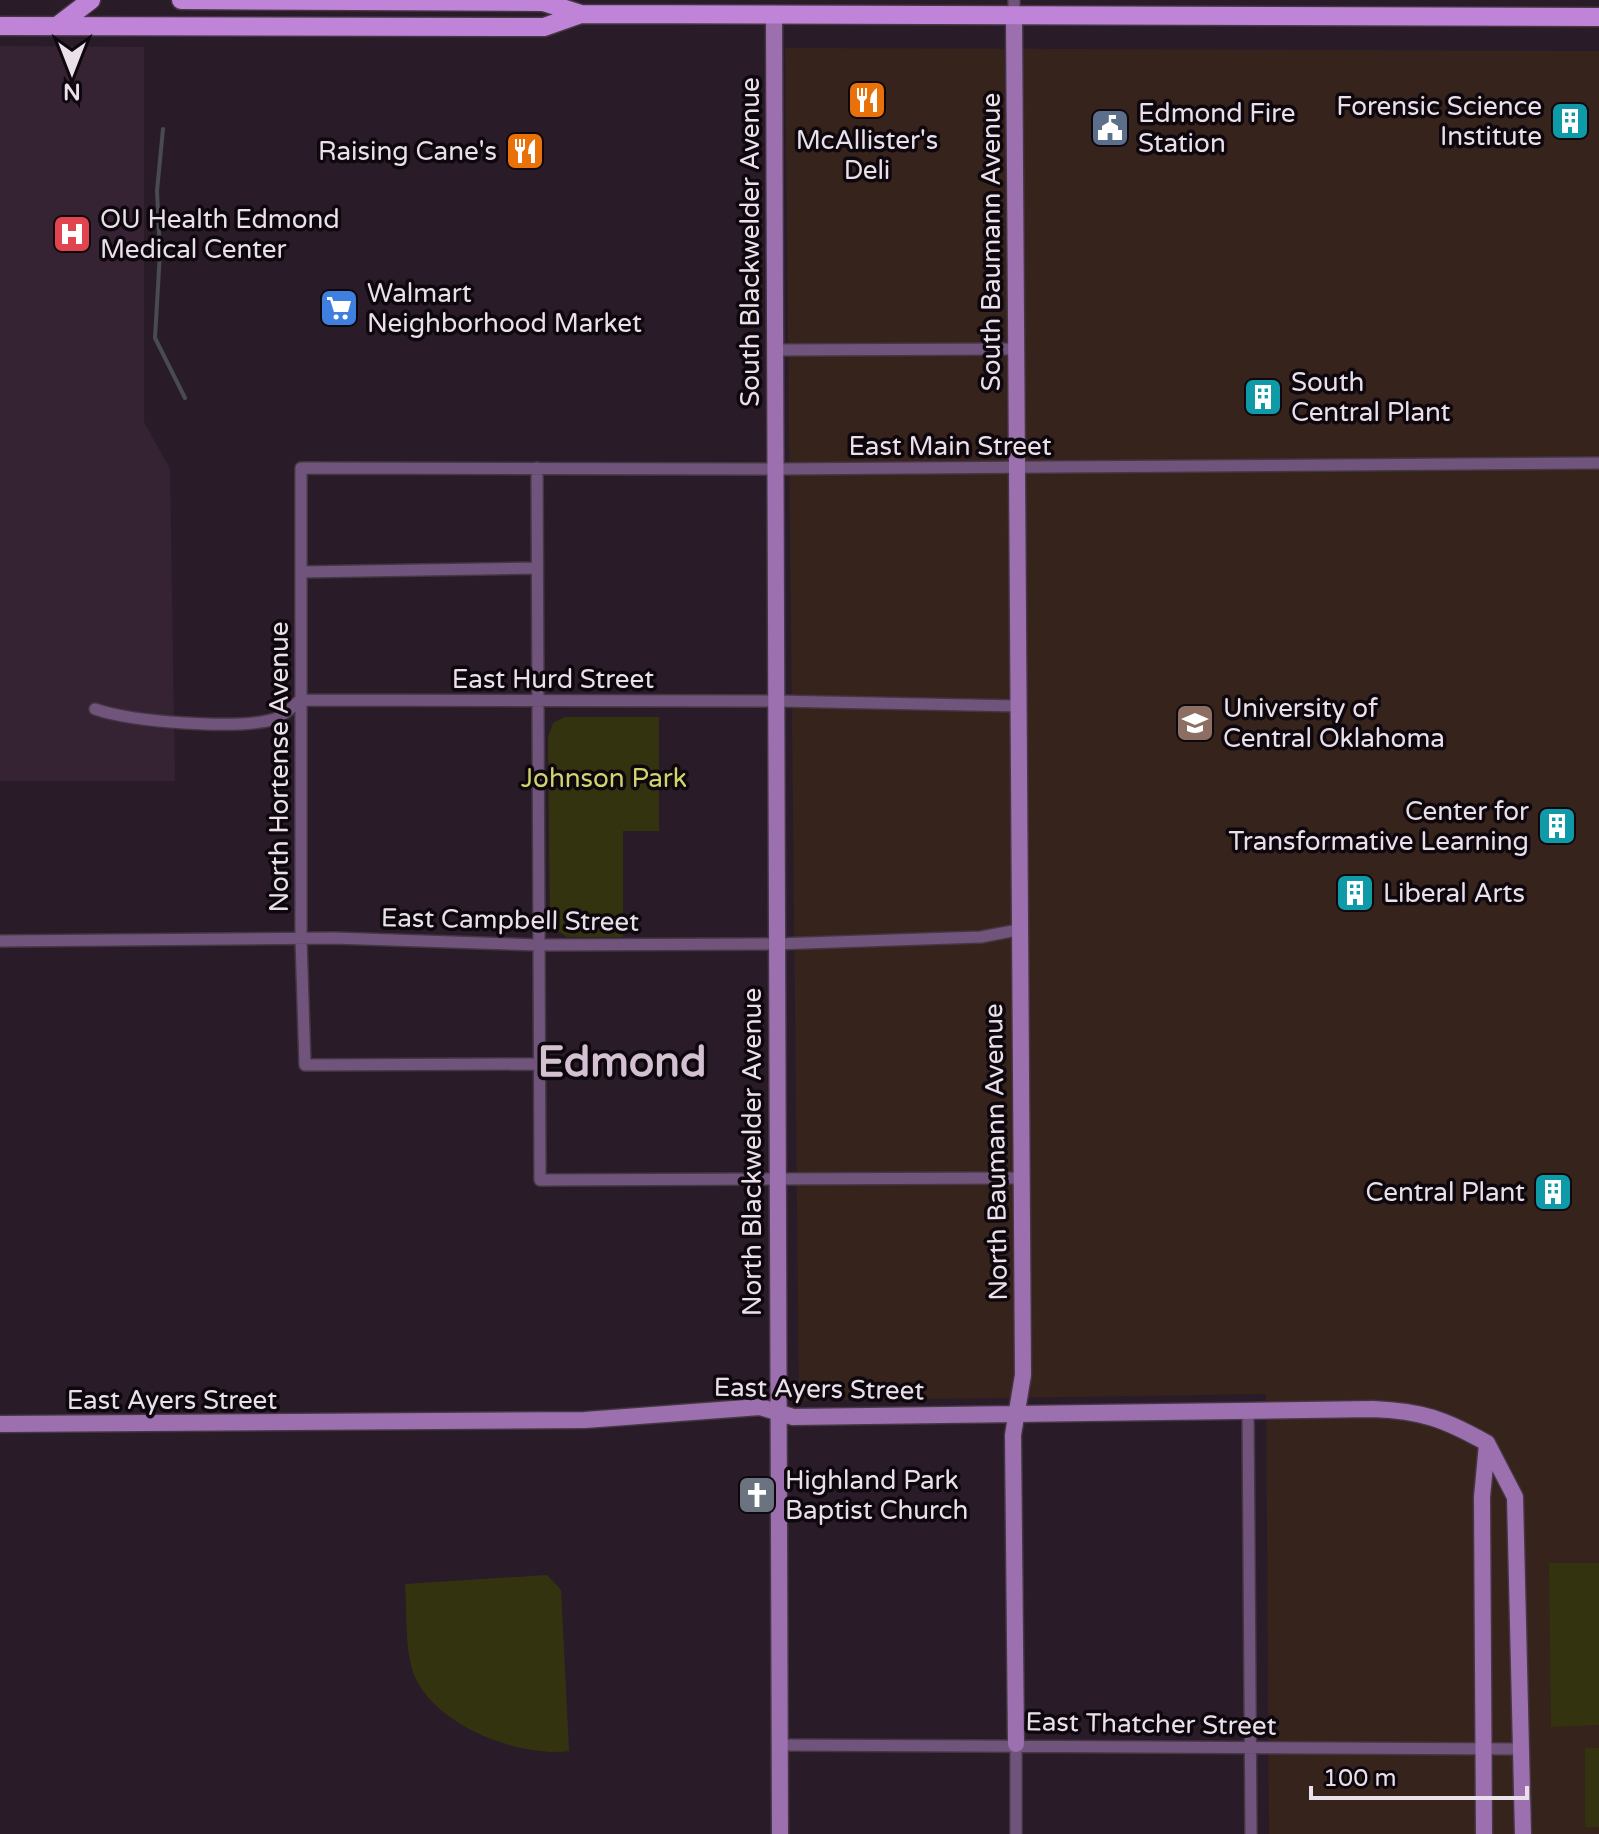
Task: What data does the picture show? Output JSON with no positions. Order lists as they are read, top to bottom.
{
  "streets": {
    "street": [
      "South Blackwelder Avenue",
      "South Baumann Avenue",
      "East Main Street",
      "East Hurd Street",
      "North Hortense Avenue",
      "East Campbell Street",
      "North Blackwelder Avenue",
      "North Baumann Avenue",
      "East Ayers Street",
      "East Thatcher Street"
    ]
  },
  "crossings": [
    ["South Blackwelder Avenue", "East Main Street"],
    ["South Blackwelder Avenue", "North Blackwelder Avenue"],
    ["South Baumann Avenue", "East Main Street"],
    ["South Baumann Avenue", "North Baumann Avenue"],
    ["East Main Street", "North Hortense Avenue"],
    ["East Main Street", "North Blackwelder Avenue"],
    ["East Main Street", "North Baumann Avenue"],
    ["East Hurd Street", "North Hortense Avenue"],
    ["East Hurd Street", "North Blackwelder Avenue"],
    ["East Hurd Street", "North Baumann Avenue"],
    ["North Hortense Avenue", "East Campbell Street"],
    ["East Campbell Street", "North Blackwelder Avenue"],
    ["East Campbell Street", "North Baumann Avenue"],
    ["North Blackwelder Avenue", "East Ayers Street"],
    ["North Blackwelder Avenue", "East Thatcher Street"],
    ["North Baumann Avenue", "East Ayers Street"],
    ["North Baumann Avenue", "East Thatcher Street"]
  ],
  "districts": ["Edmond"],
  "parks": ["Johnson Park"],
  "places": {
    "restaurant": ["McAllister's Deli", "Raising Cane's"],
    "building": [
      "Forensic Science Institute",
      "South Central Plant",
      "Center for Transformative Learning",
      "Liberal Arts",
      "Central Plant"
    ],
    "public building": ["Edmond Fire Station"],
    "hospital": ["OU Health Edmond Medical Center"],
    "supermarket": ["Walmart Neighborhood Market"],
    "school or university": ["University of Central Oklahoma"],
    "church": ["Highland Park Baptist Church"]
  },
  "scale_bar": "100 m",
  "north": "bottom"
}
